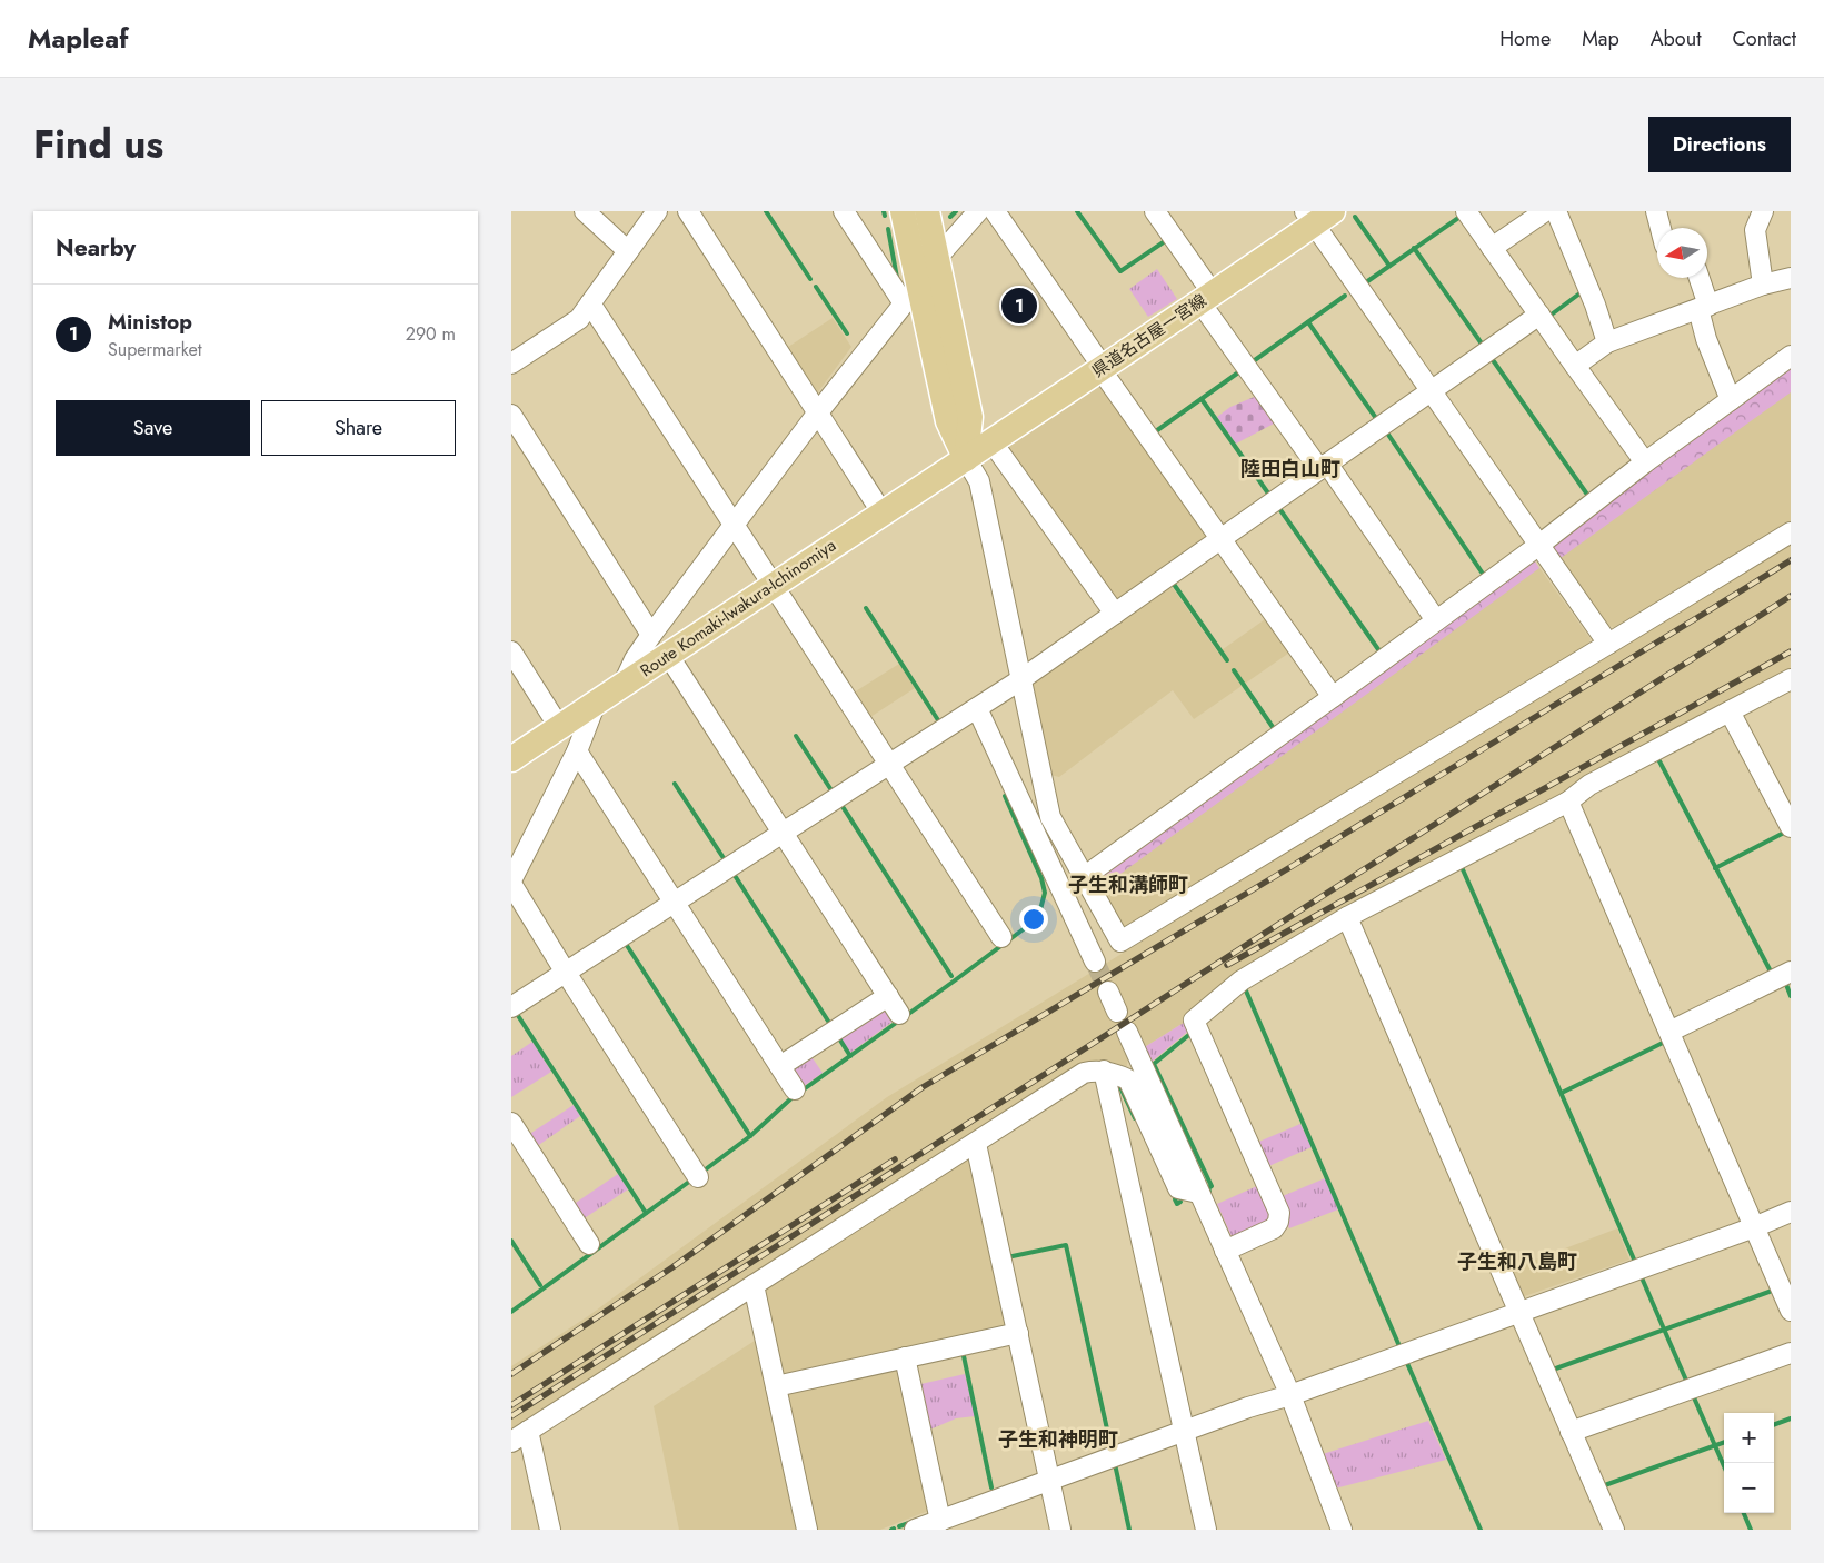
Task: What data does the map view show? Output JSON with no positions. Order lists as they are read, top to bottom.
{
  "streets": {
    "main road": ["県道名古屋一宮線", "Route Komaki-Iwakura-Ichinomiya"]
  },
  "crossings": [
    ["県道名古屋一宮線", "Route Komaki-Iwakura-Ichinomiya"]
  ],
  "districts": [
    "陸田白山町",
    "子生和溝師町",
    "子生和八島町",
    "子生和神明町"
  ],
  "north": "left",
  "page": {
    "header": "Mapleaf",
    "nav": [
      "Home",
      "Map",
      "About",
      "Contact"
    ],
    "title": "Find us",
    "buttons": [
      "Directions",
      ["Save", "Share"]
    ],
    "heading": "Nearby",
    "list": [
      {
        "mark": "1",
        "name": "Ministop",
        "note": "Supermarket",
        "value": "290 m"
      }
    ],
    "pins": "1",
    "map_buttons": ["+", "−"]
  }
}
